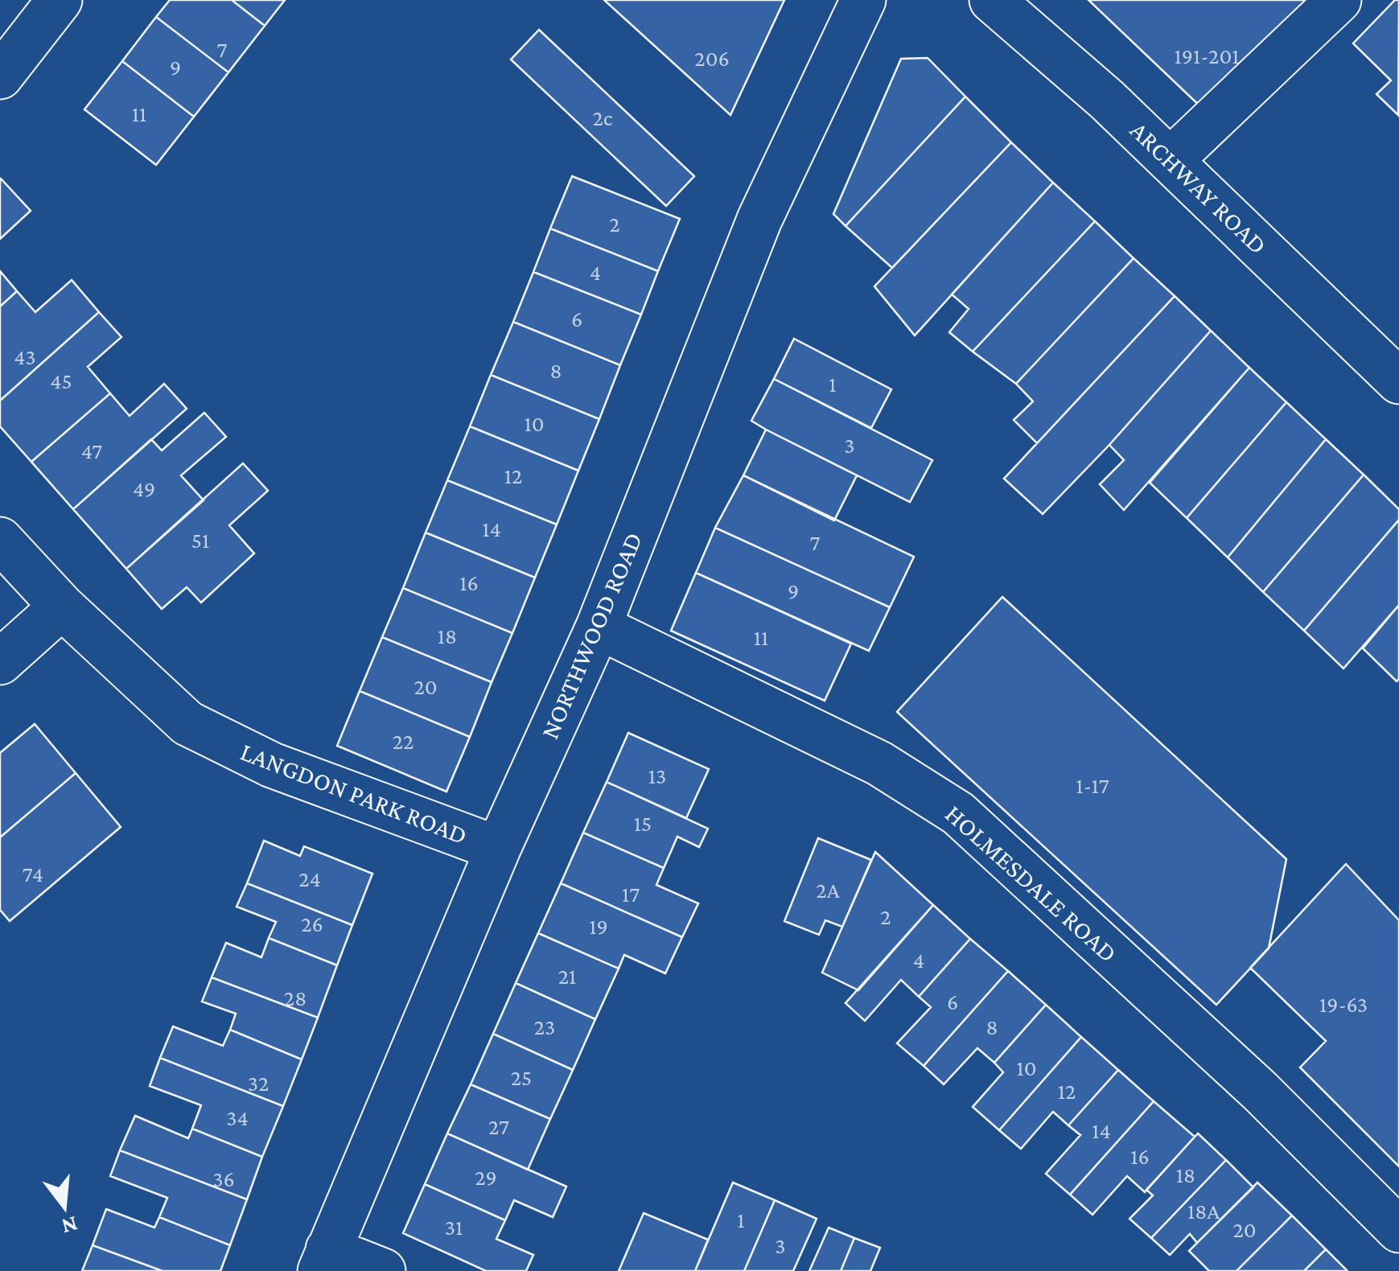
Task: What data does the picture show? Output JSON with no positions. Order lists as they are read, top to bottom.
{
  "streets": {
    "main road": [
      "ARCHWAY ROAD",
      "NORTHWOOD ROAD",
      "LANGDON PARK ROAD",
      "HOLMESDALE ROAD"
    ]
  },
  "crossings": [
    ["NORTHWOOD ROAD", "LANGDON PARK ROAD"],
    ["NORTHWOOD ROAD", "HOLMESDALE ROAD"]
  ],
  "house_numbers": [
    "7",
    "191-201",
    "206",
    "9",
    "11",
    "2c",
    "2",
    "4",
    "6",
    "43",
    "8",
    "45",
    "1",
    "10",
    "3",
    "47",
    "12",
    "49",
    "14",
    "51",
    "7",
    "16",
    "9",
    "18",
    "11",
    "20",
    "22",
    "13",
    "1-17",
    "15",
    "74",
    "24",
    "2A",
    "17",
    "2",
    "26",
    "19",
    "4",
    "21",
    "28",
    "6",
    "19-63",
    "23",
    "8",
    "10",
    "25",
    "32",
    "12",
    "34",
    "27",
    "14",
    "16",
    "18",
    "29",
    "36",
    "18A",
    "1",
    "31",
    "20",
    "3"
  ],
  "north": "bottom"
}
